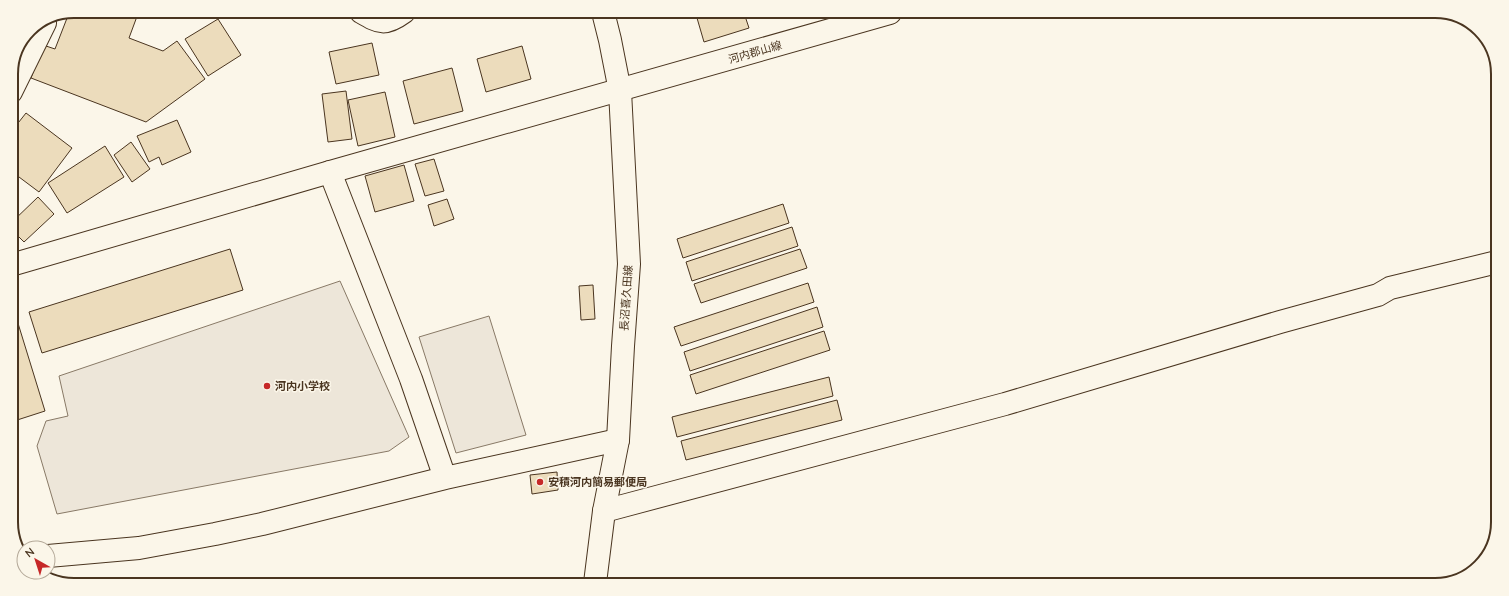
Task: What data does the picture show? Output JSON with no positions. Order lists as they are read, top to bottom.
{
  "streets": {
    "street": ["河内郡山線", "長沼喜久田線"]
  },
  "crossings": [
    ["河内郡山線", "長沼喜久田線"]
  ],
  "places": ["河内小学校", "安積河内簡易郵便局"],
  "north": "top left"
}
